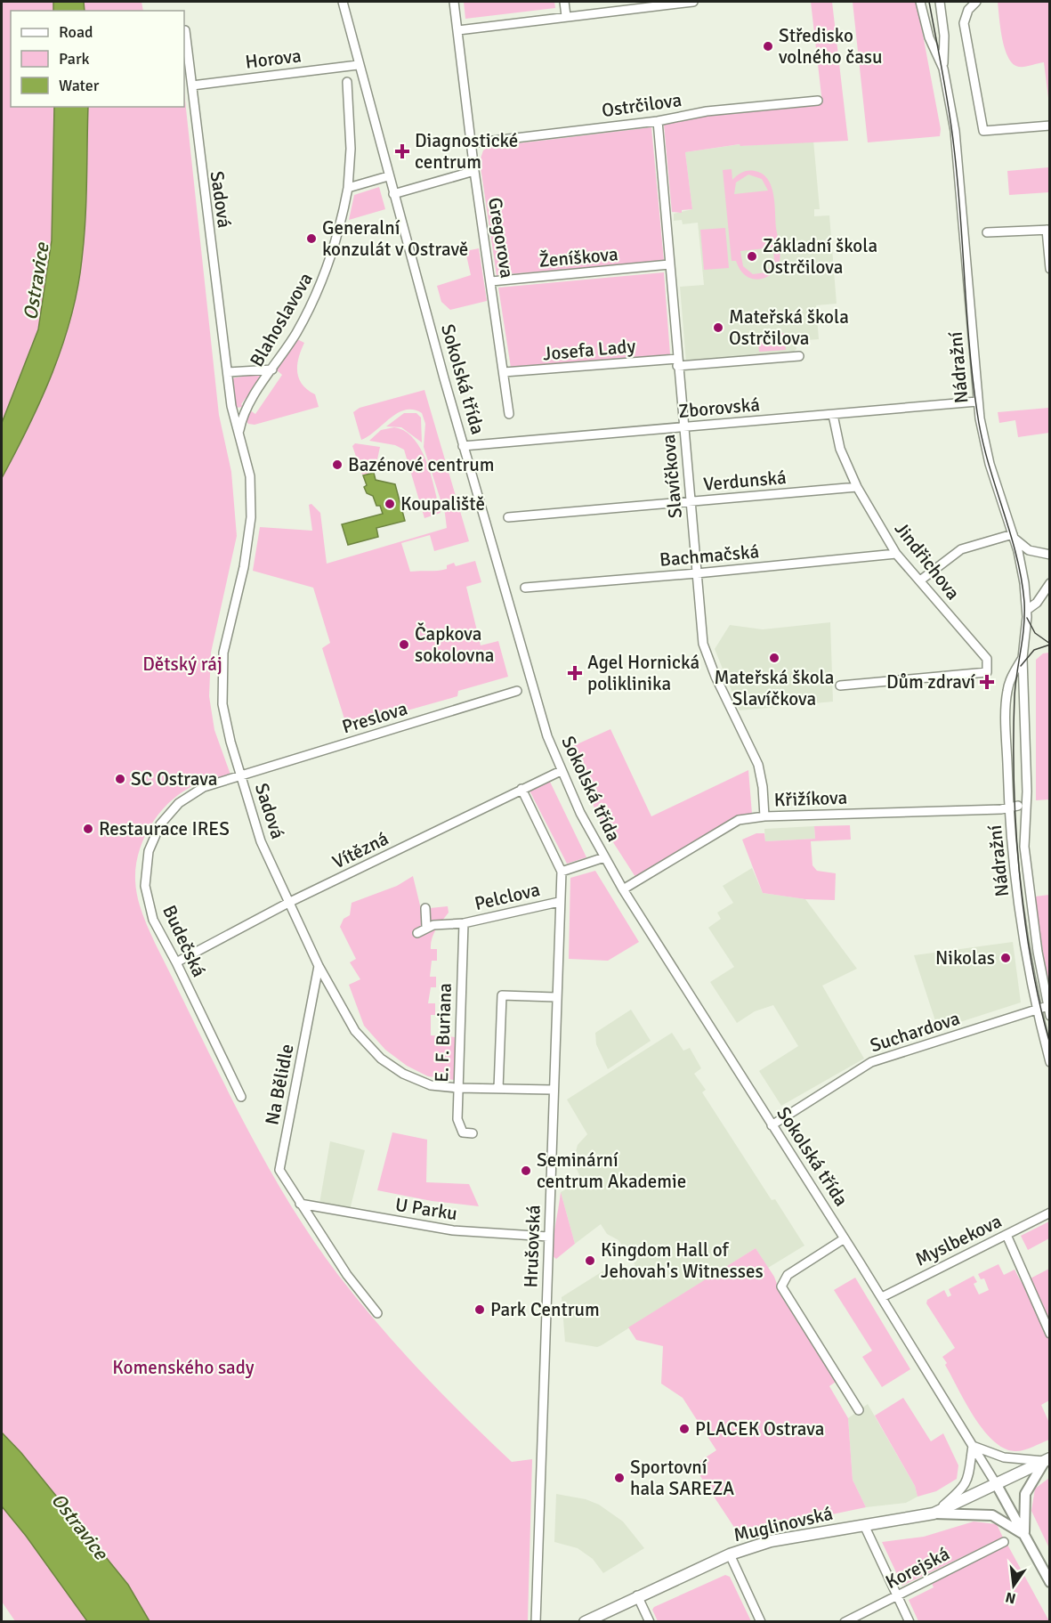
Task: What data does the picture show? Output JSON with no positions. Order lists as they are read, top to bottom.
{
  "streets": {
    "main road": ["Muglinovská"],
    "street": [
      "Horova",
      "Ostrčilova",
      "Sadová",
      "Gregorova",
      "Ženíškova",
      "Blahoslavova",
      "Josefa Lady",
      "Nádražní",
      "Sokolská třída",
      "Zborovská",
      "Slavíčkova",
      "Verdunská",
      "Bachmačská",
      "Jindřichova",
      "Preslova",
      "Křižíkova",
      "Vítězná",
      "Pelclova",
      "Budečská",
      "Suchardova",
      "E. F. Buriana",
      "Na Bělidle",
      "U Parku",
      "Myslbekova",
      "Hrušovská",
      "Korejská"
    ]
  },
  "crossings": [
    ["Horova", "Sadová"],
    ["Horova", "Sokolská třída"],
    ["Ostrčilova", "Gregorova"],
    ["Ostrčilova", "Slavíčkova"],
    ["Sadová", "Blahoslavova"],
    ["Sadová", "Preslova"],
    ["Sadová", "Vítězná"],
    ["Sadová", "Budečská"],
    ["Sadová", "E. F. Buriana"],
    ["Sadová", "Na Bělidle"],
    ["Sadová", "Hrušovská"],
    ["Gregorova", "Ženíškova"],
    ["Gregorova", "Josefa Lady"],
    ["Ženíškova", "Slavíčkova"],
    ["Josefa Lady", "Slavíčkova"],
    ["Nádražní", "Zborovská"],
    ["Nádražní", "Křižíkova"],
    ["Nádražní", "Suchardova"],
    ["Sokolská třída", "Zborovská"],
    ["Sokolská třída", "Křižíkova"],
    ["Sokolská třída", "Vítězná"],
    ["Sokolská třída", "Suchardova"],
    ["Sokolská třída", "Myslbekova"],
    ["Sokolská třída", "Muglinovská"],
    ["Zborovská", "Slavíčkova"],
    ["Zborovská", "Jindřichova"],
    ["Slavíčkova", "Verdunská"],
    ["Slavíčkova", "Bachmačská"],
    ["Slavíčkova", "Křižíkova"],
    ["Verdunská", "Jindřichova"],
    ["Bachmačská", "Jindřichova"],
    ["Preslova", "Budečská"],
    ["Vítězná", "Budečská"],
    ["Pelclova", "E. F. Buriana"],
    ["Pelclova", "Hrušovská"],
    ["Na Bělidle", "U Parku"],
    ["U Parku", "Hrušovská"]
  ],
  "water": ["Ostravice"],
  "parks": ["Dětský ráj", "Komenského sady"],
  "places": {
    "other": [
      "Středisko volného času",
      "Generalní konzulát v Ostravě",
      "Základní škola Ostrčilova",
      "Mateřská škola Ostrčilova",
      "Bazénové centrum",
      "Koupaliště",
      "Čapkova sokolovna",
      "Mateřská škola Slavíčkova",
      "SC Ostrava",
      "Restaurace IRES",
      "Nikolas",
      "Seminární centrum Akademie",
      "Kingdom Hall of Jehovah's Witnesses",
      "Park Centrum",
      "PLACEK Ostrava",
      "Sportovní hala SAREZA"
    ],
    "health": ["Diagnostické centrum", "Agel Hornická poliklinika", "Dům zdraví"]
  },
  "legend": ["Road", "Park", "Water"],
  "north": "bottom"
}
